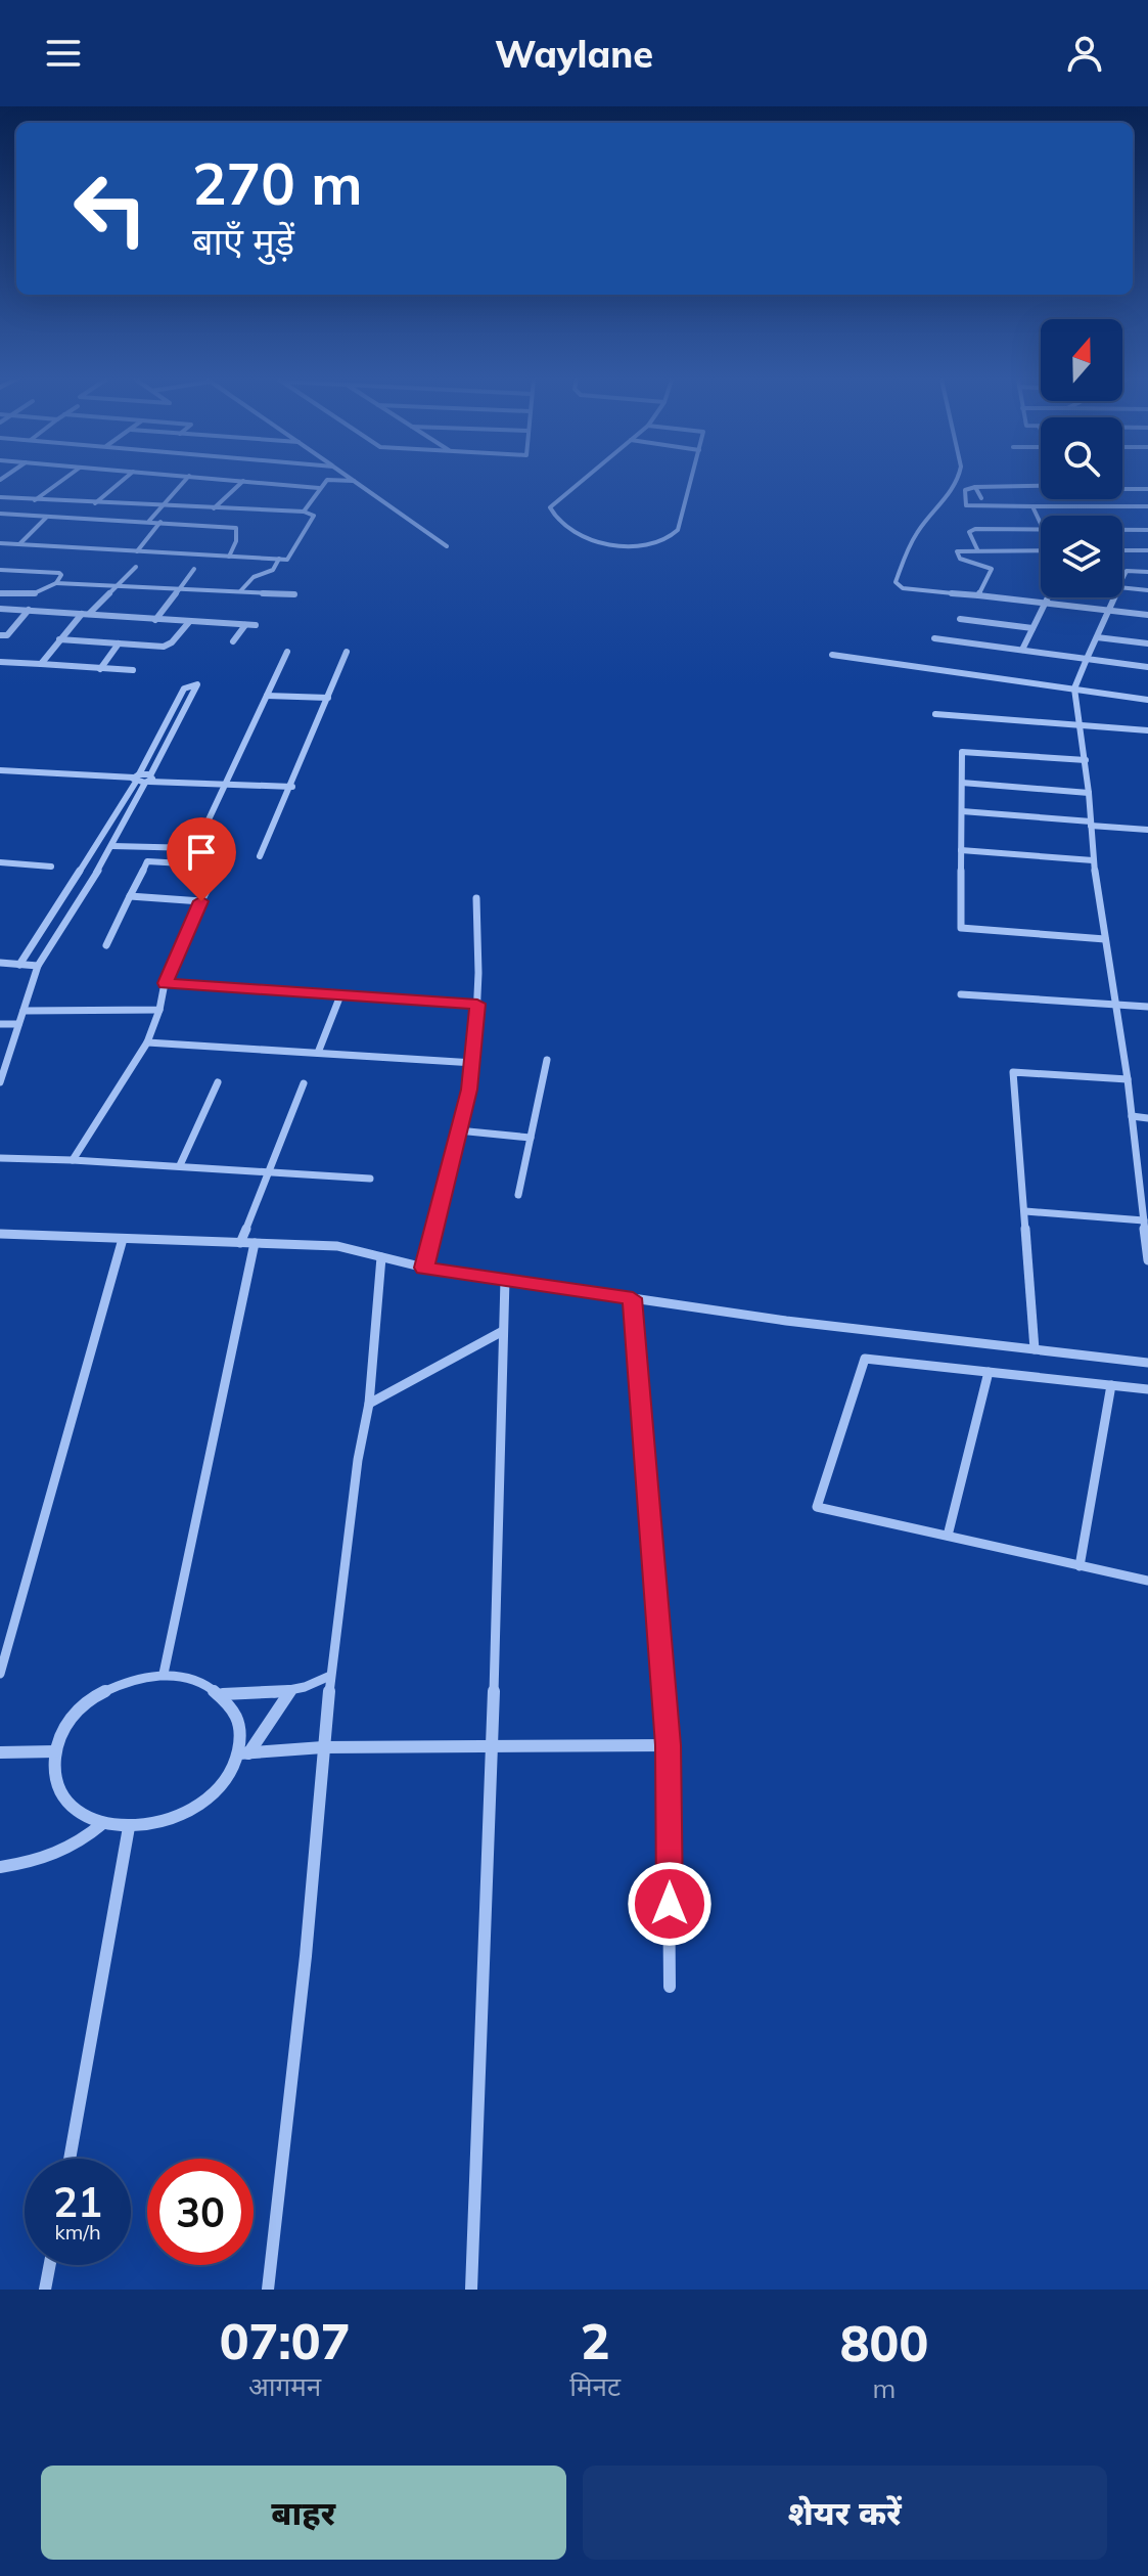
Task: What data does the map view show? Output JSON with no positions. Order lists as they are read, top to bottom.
{
  "north": "top",
  "page": {
    "header": "Waylane",
    "turn": ["270 m", "बाएँ मुड़ें"],
    "speed": "21 km/h",
    "limit": "30",
    "eta": [
      "07:07",
      "आगमन",
      "2",
      "मिनट",
      "800",
      "m"
    ],
    "buttons": ["बाहर", "शेयर करें"]
  }
}
